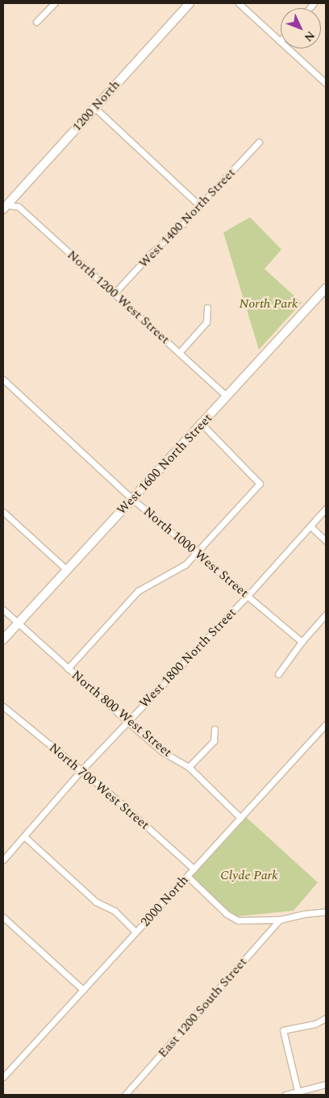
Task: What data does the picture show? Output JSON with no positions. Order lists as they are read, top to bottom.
{
  "streets": {
    "street": [
      "1200 North",
      "West 1400 North Street",
      "North 1200 West Street",
      "West 1600 North Street",
      "North 1000 West Street",
      "West 1800 North Street",
      "North 800 West Street",
      "North 700 West Street",
      "2000 North",
      "East 1200 South Street"
    ]
  },
  "crossings": [
    ["1200 North", "North 1200 West Street"],
    ["West 1400 North Street", "North 1200 West Street"],
    ["North 1200 West Street", "West 1600 North Street"],
    ["West 1600 North Street", "North 1000 West Street"],
    ["West 1600 North Street", "North 800 West Street"],
    ["North 1000 West Street", "West 1800 North Street"],
    ["West 1800 North Street", "North 800 West Street"],
    ["West 1800 North Street", "North 700 West Street"],
    ["North 800 West Street", "2000 North"],
    ["North 700 West Street", "2000 North"]
  ],
  "parks": ["North Park", "Clyde Park"],
  "north": "bottom right"
}
